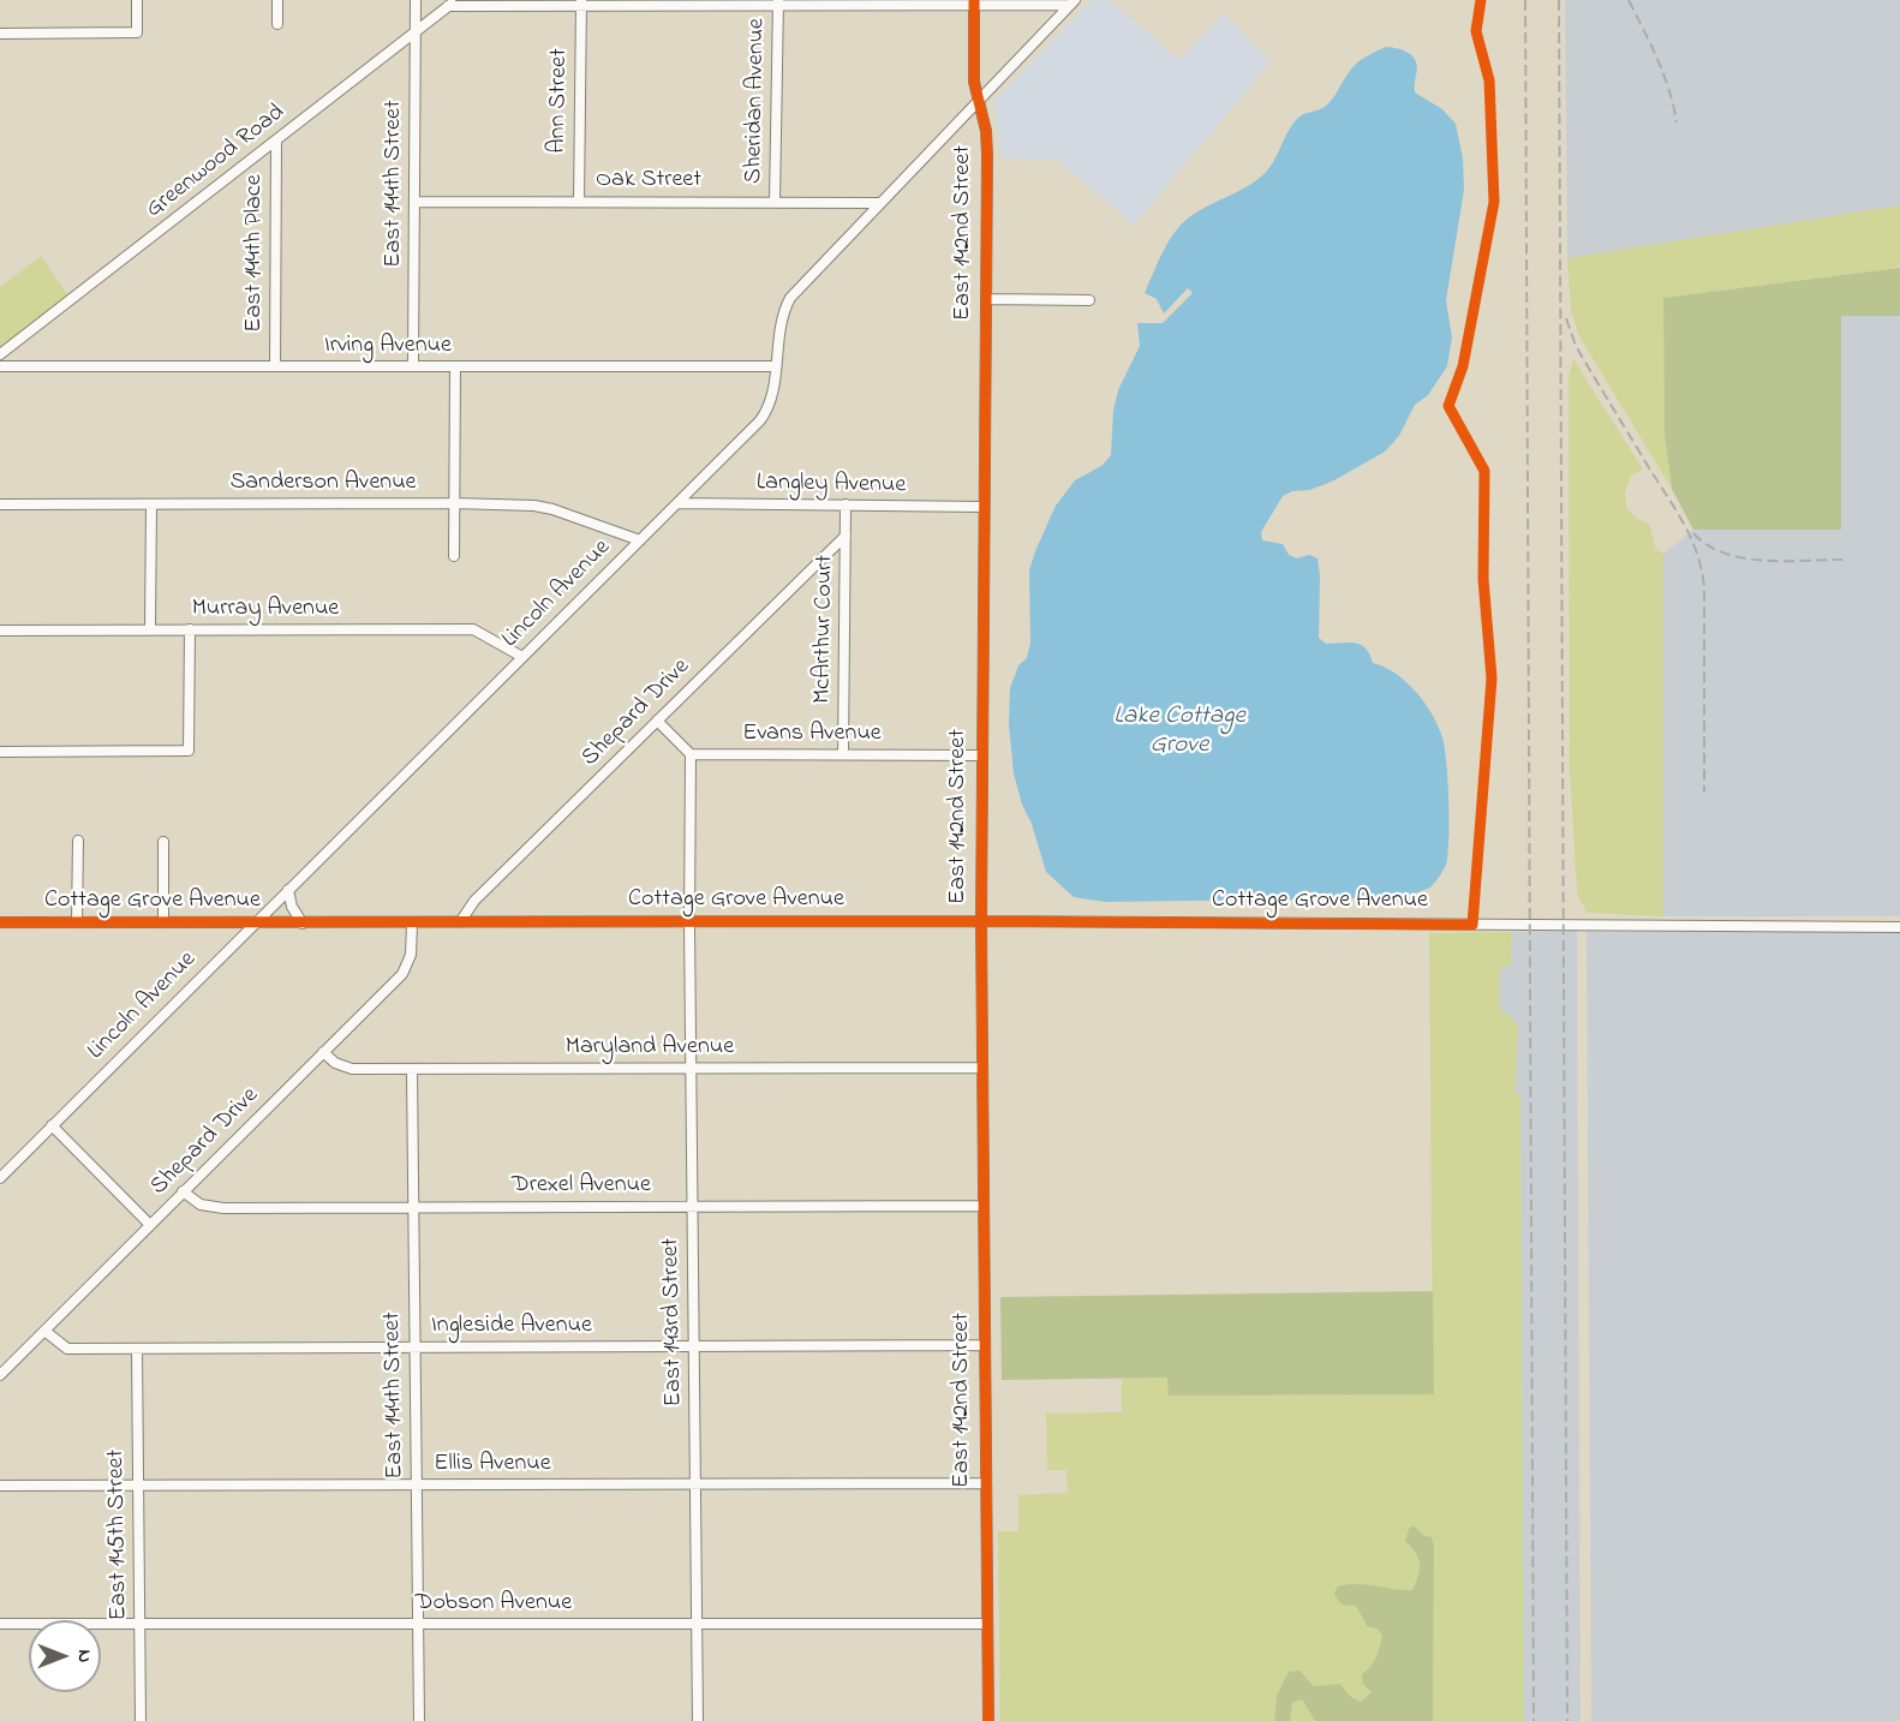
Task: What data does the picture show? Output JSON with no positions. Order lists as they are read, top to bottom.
{
  "streets": {
    "street": [
      "Ann Street",
      "Sheridan Avenue",
      "Greenwood Road",
      "Oak Street",
      "East 144th Street",
      "East 142nd Street",
      "East 144th Place",
      "Irving Avenue",
      "Sanderson Avenue",
      "Langley Avenue",
      "Lincoln Avenue",
      "Murray Avenue",
      "McArthur Court",
      "Shepard Drive",
      "Evans Avenue",
      "Cottage Grove Avenue",
      "Maryland Avenue",
      "Drexel Avenue",
      "East 143rd Street",
      "Ingleside Avenue",
      "Ellis Avenue",
      "East 145th Street",
      "Dobson Avenue"
    ]
  },
  "crossings": [
    ["Ann Street", "Oak Street"],
    ["Sheridan Avenue", "Oak Street"],
    ["Greenwood Road", "East 144th Street"],
    ["Greenwood Road", "East 144th Place"],
    ["Oak Street", "East 144th Street"],
    ["Oak Street", "Lincoln Avenue"],
    ["East 144th Street", "Irving Avenue"],
    ["East 144th Street", "Maryland Avenue"],
    ["East 144th Street", "Drexel Avenue"],
    ["East 144th Street", "Ingleside Avenue"],
    ["East 144th Street", "Ellis Avenue"],
    ["East 144th Street", "Dobson Avenue"],
    ["East 142nd Street", "Langley Avenue"],
    ["East 142nd Street", "Lincoln Avenue"],
    ["East 142nd Street", "Evans Avenue"],
    ["East 142nd Street", "Cottage Grove Avenue"],
    ["East 142nd Street", "Maryland Avenue"],
    ["East 142nd Street", "Drexel Avenue"],
    ["East 142nd Street", "Ingleside Avenue"],
    ["East 142nd Street", "Ellis Avenue"],
    ["East 142nd Street", "Dobson Avenue"],
    ["East 144th Place", "Irving Avenue"],
    ["Irving Avenue", "Lincoln Avenue"],
    ["Sanderson Avenue", "Lincoln Avenue"],
    ["Langley Avenue", "Lincoln Avenue"],
    ["Langley Avenue", "McArthur Court"],
    ["Lincoln Avenue", "Murray Avenue"],
    ["Lincoln Avenue", "Cottage Grove Avenue"],
    ["McArthur Court", "Shepard Drive"],
    ["McArthur Court", "Evans Avenue"],
    ["Shepard Drive", "Cottage Grove Avenue"],
    ["Shepard Drive", "Maryland Avenue"],
    ["Shepard Drive", "Drexel Avenue"],
    ["Shepard Drive", "Ingleside Avenue"],
    ["Evans Avenue", "East 143rd Street"],
    ["Cottage Grove Avenue", "East 143rd Street"],
    ["Maryland Avenue", "East 143rd Street"],
    ["Drexel Avenue", "East 143rd Street"],
    ["East 143rd Street", "Ingleside Avenue"],
    ["East 143rd Street", "Ellis Avenue"],
    ["East 143rd Street", "Dobson Avenue"],
    ["Ingleside Avenue", "East 145th Street"],
    ["Ellis Avenue", "East 145th Street"],
    ["East 145th Street", "Dobson Avenue"]
  ],
  "water": ["Lake Cottage Grove"],
  "north": "right"
}
